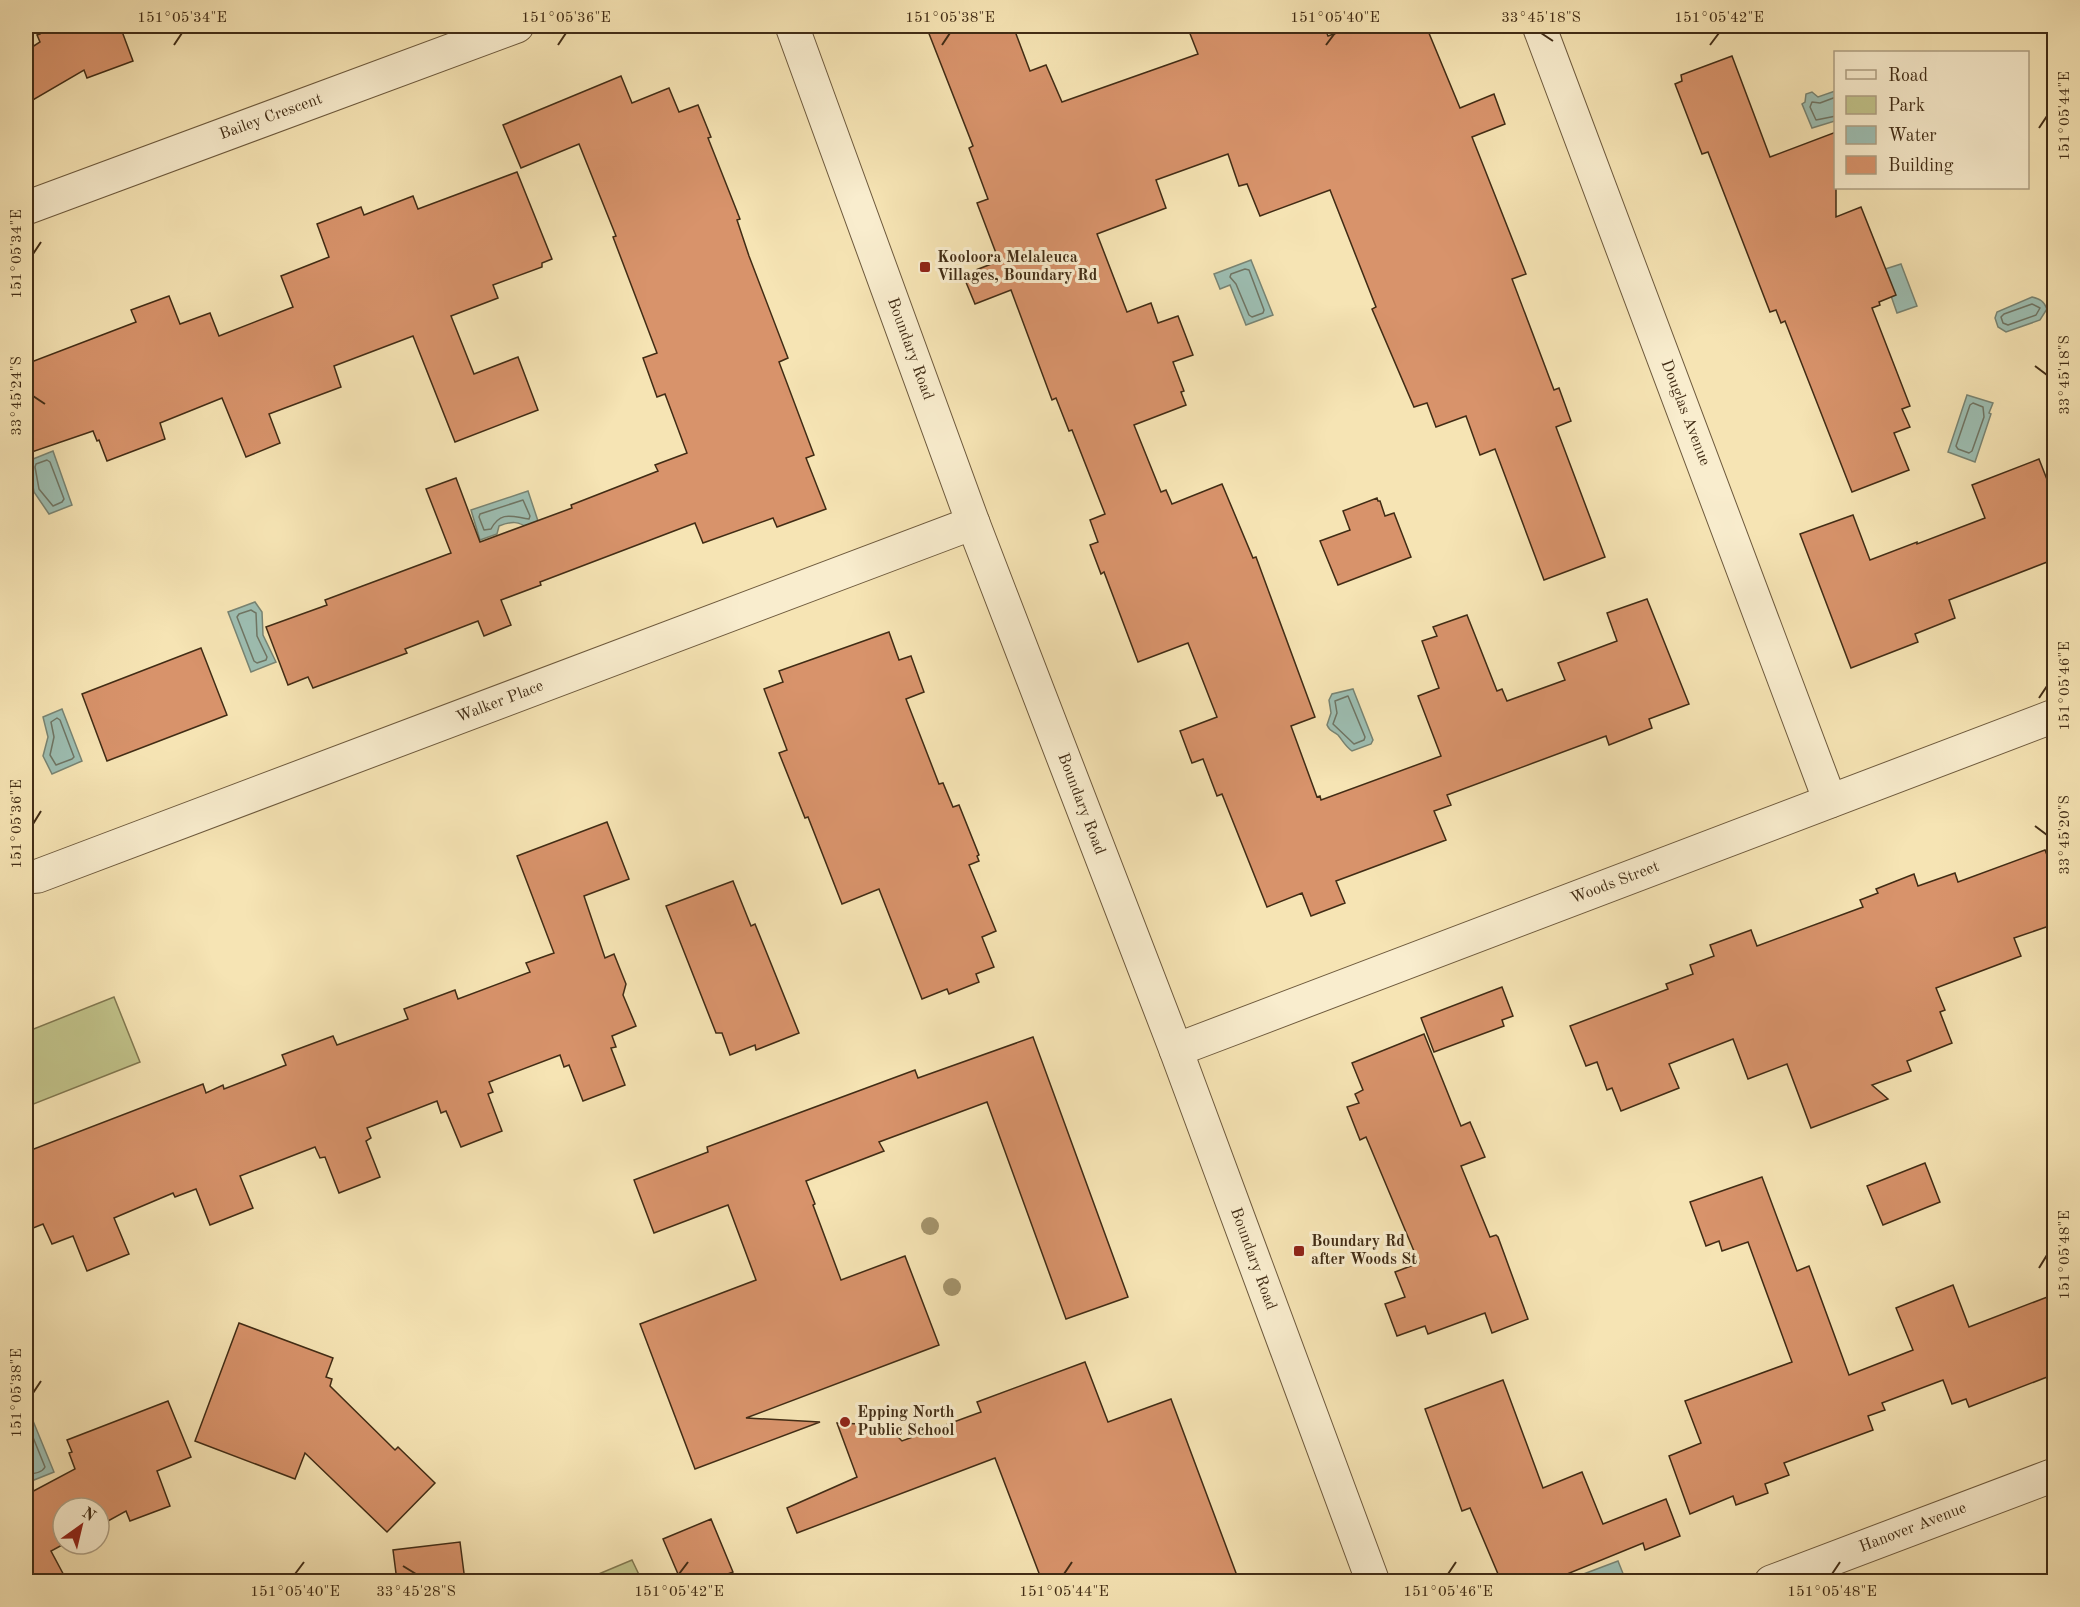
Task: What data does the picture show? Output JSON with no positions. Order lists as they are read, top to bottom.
{
  "streets": {
    "street": [
      "Bailey Crescent",
      "Boundary Road",
      "Douglas Avenue",
      "Walker Place",
      "Woods Street",
      "Hanover Avenue"
    ]
  },
  "crossings": [
    ["Boundary Road", "Walker Place"],
    ["Boundary Road", "Woods Street"],
    ["Douglas Avenue", "Woods Street"]
  ],
  "places": {
    "transit": ["Kooloora Melaleuca Villages, Boundary Rd", "Boundary Rd after Woods St"],
    "other": ["Epping North Public School"]
  },
  "legend": [
    "Road",
    "Park",
    "Water",
    "Building"
  ],
  "north": "top right",
  "coordinates": [
    "151°05'34\"E",
    "151°05'36\"E",
    "151°05'38\"E",
    "151°05'40\"E",
    "33°45'18\"S",
    "151°05'42\"E",
    "151°05'44\"E",
    "33°45'24\"S",
    "151°05'46\"E",
    "33°45'20\"S",
    "151°05'48\"E",
    "33°45'28\"S"
  ]
}
